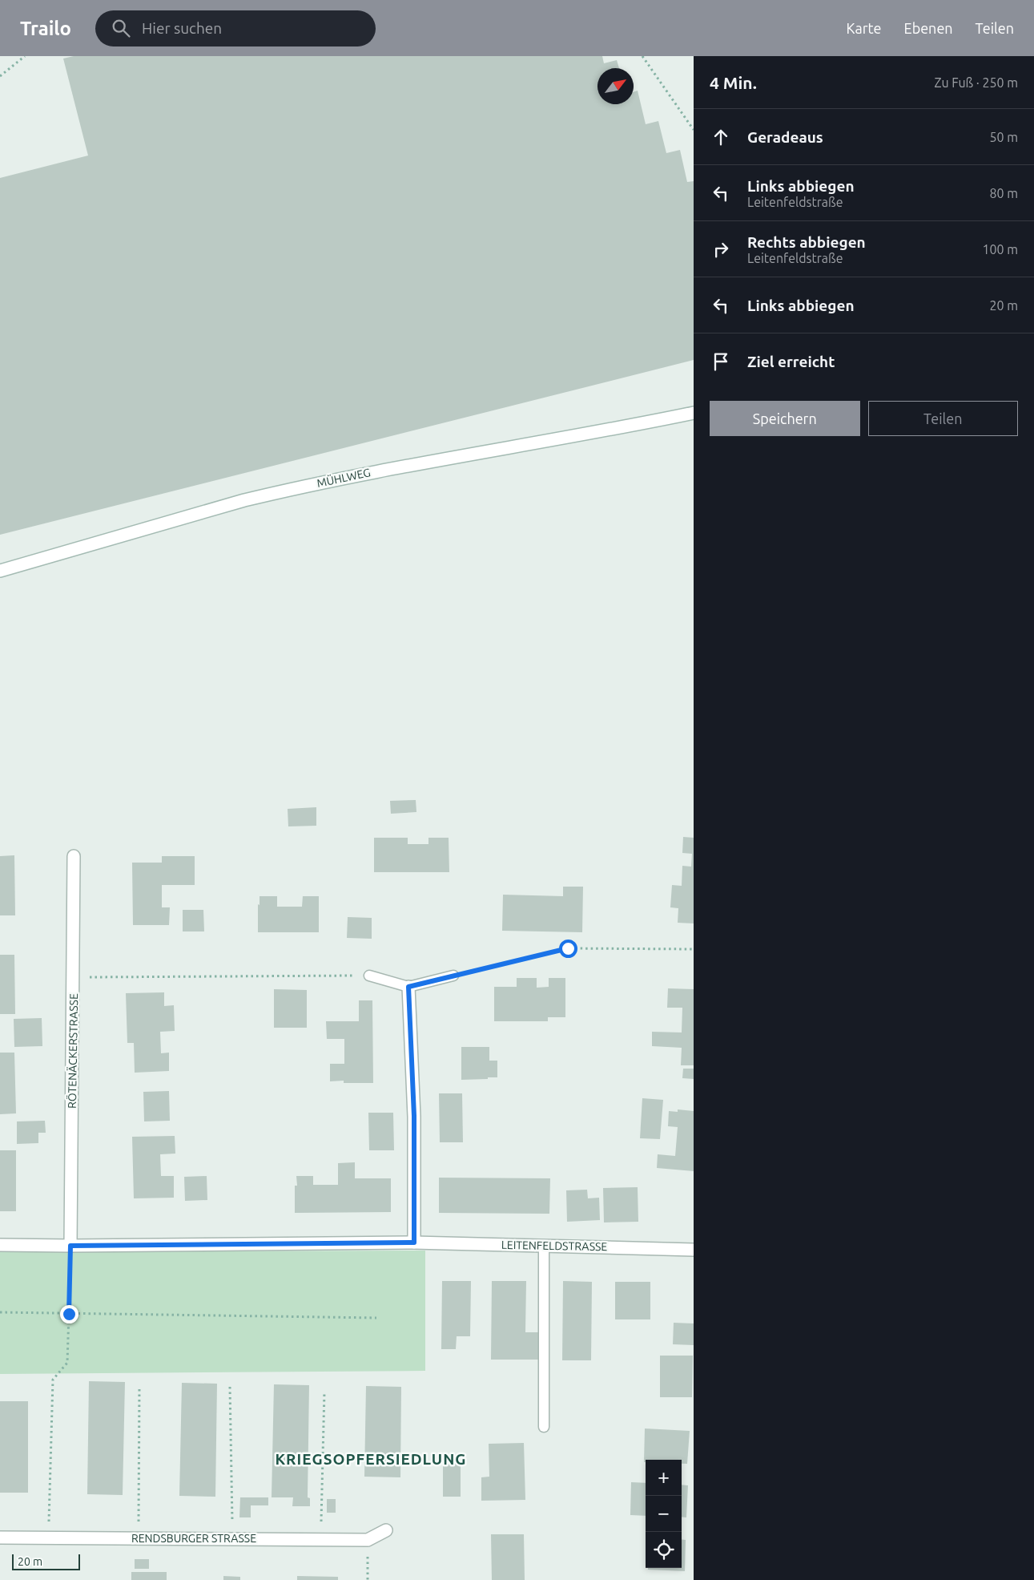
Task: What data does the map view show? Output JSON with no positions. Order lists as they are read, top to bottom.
{
  "streets": {
    "street": [
      "MÜHLWEG",
      "RÖTENÄCKERSTRASSE",
      "LEITENFELDSTRASSE",
      "RENDSBURGER STRASSE"
    ]
  },
  "crossings": [
    ["RÖTENÄCKERSTRASSE", "LEITENFELDSTRASSE"]
  ],
  "districts": ["KRIEGSOPFERSIEDLUNG"],
  "scale_bar": "20 m",
  "north": "top right",
  "page": {
    "header": "Trailo",
    "search": "Hier suchen",
    "nav": ["Karte", "Ebenen", "Teilen"],
    "heading": ["4 Min.", "Zu Fuß · 250 m"],
    "list": [
      ["Geradeaus", "50 m"],
      ["Links abbiegen", "Leitenfeldstraße", "80 m"],
      ["Rechts abbiegen", "Leitenfeldstraße", "100 m"],
      ["Links abbiegen", "20 m"],
      "Ziel erreicht"
    ],
    "buttons": ["Speichern", "Teilen"],
    "map_buttons": ["+", "−"],
    "scale": "20 m"
  }
}
